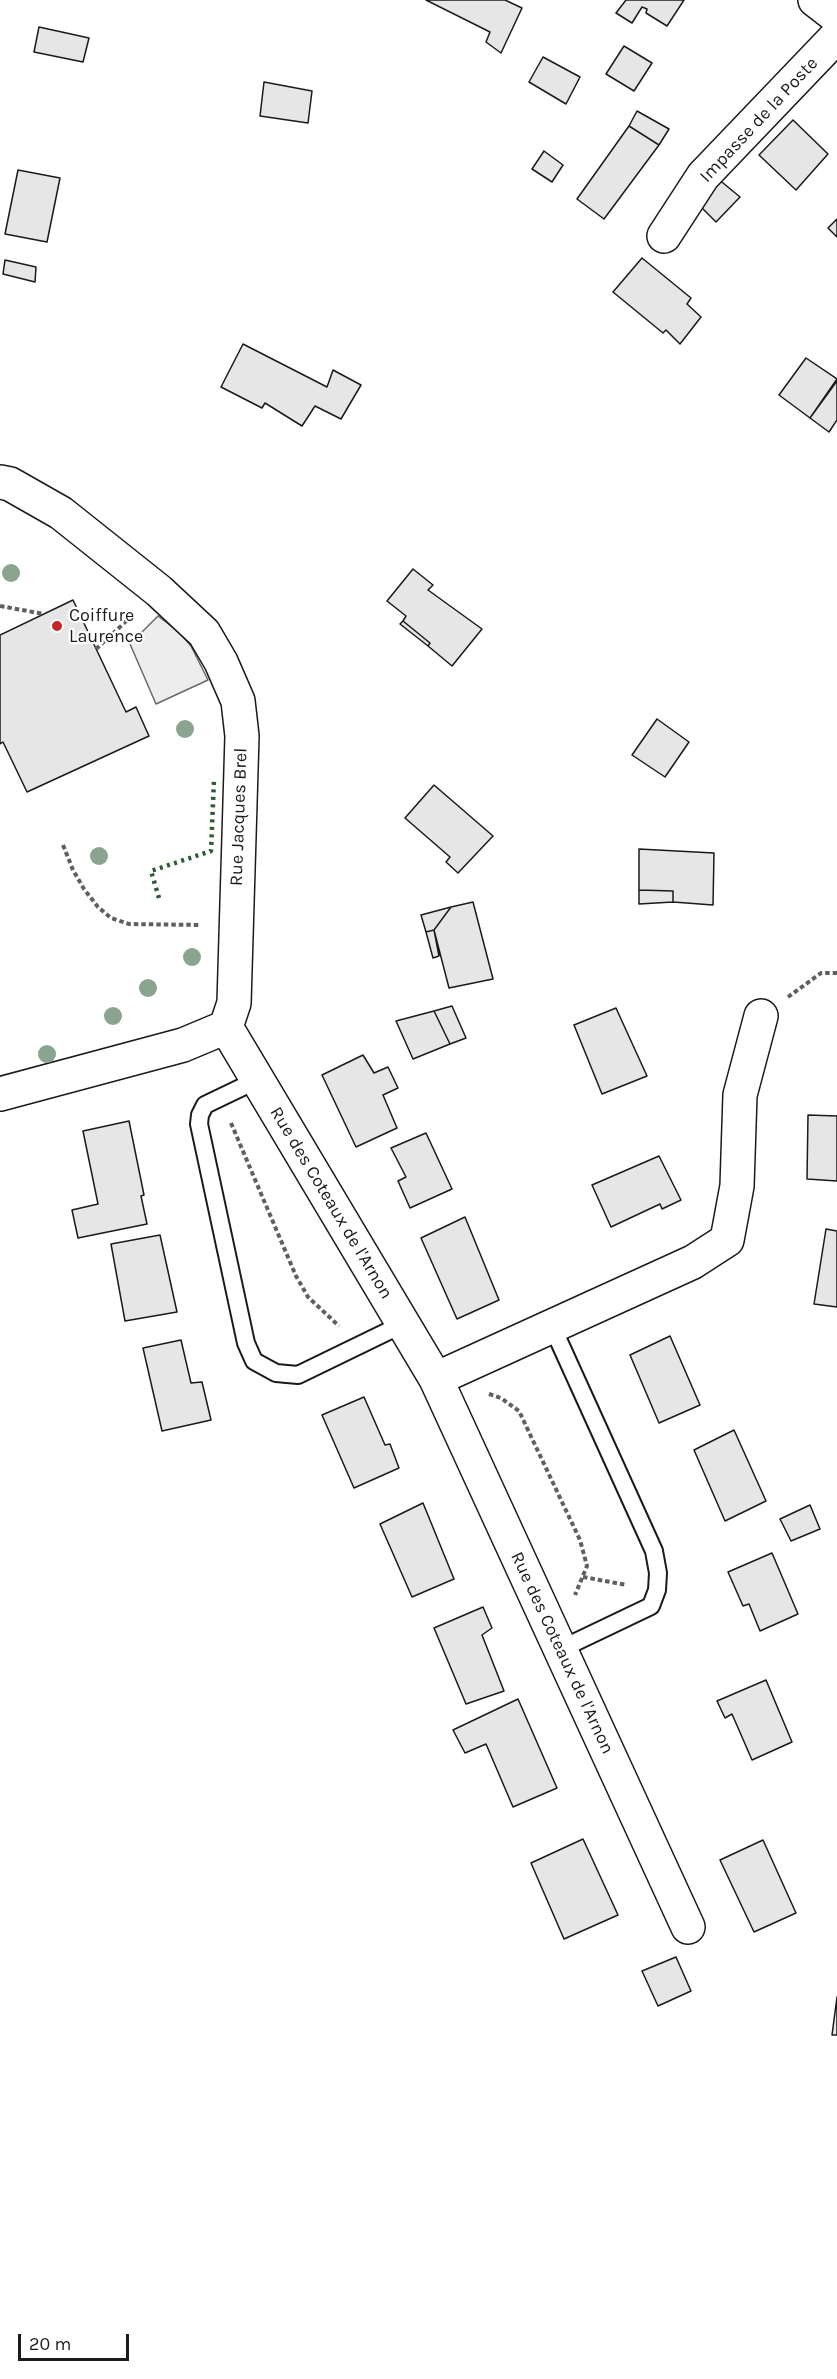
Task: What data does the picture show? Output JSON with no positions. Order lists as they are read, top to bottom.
{
  "streets": {
    "street": ["Impasse de la Poste", "Rue Jacques Brel", "Rue des Coteaux de l'Arnon"]
  },
  "crossings": [
    ["Rue Jacques Brel", "Rue des Coteaux de l'Arnon"]
  ],
  "places": ["Coiffure Laurence"],
  "scale_bar": "20 m"
}
